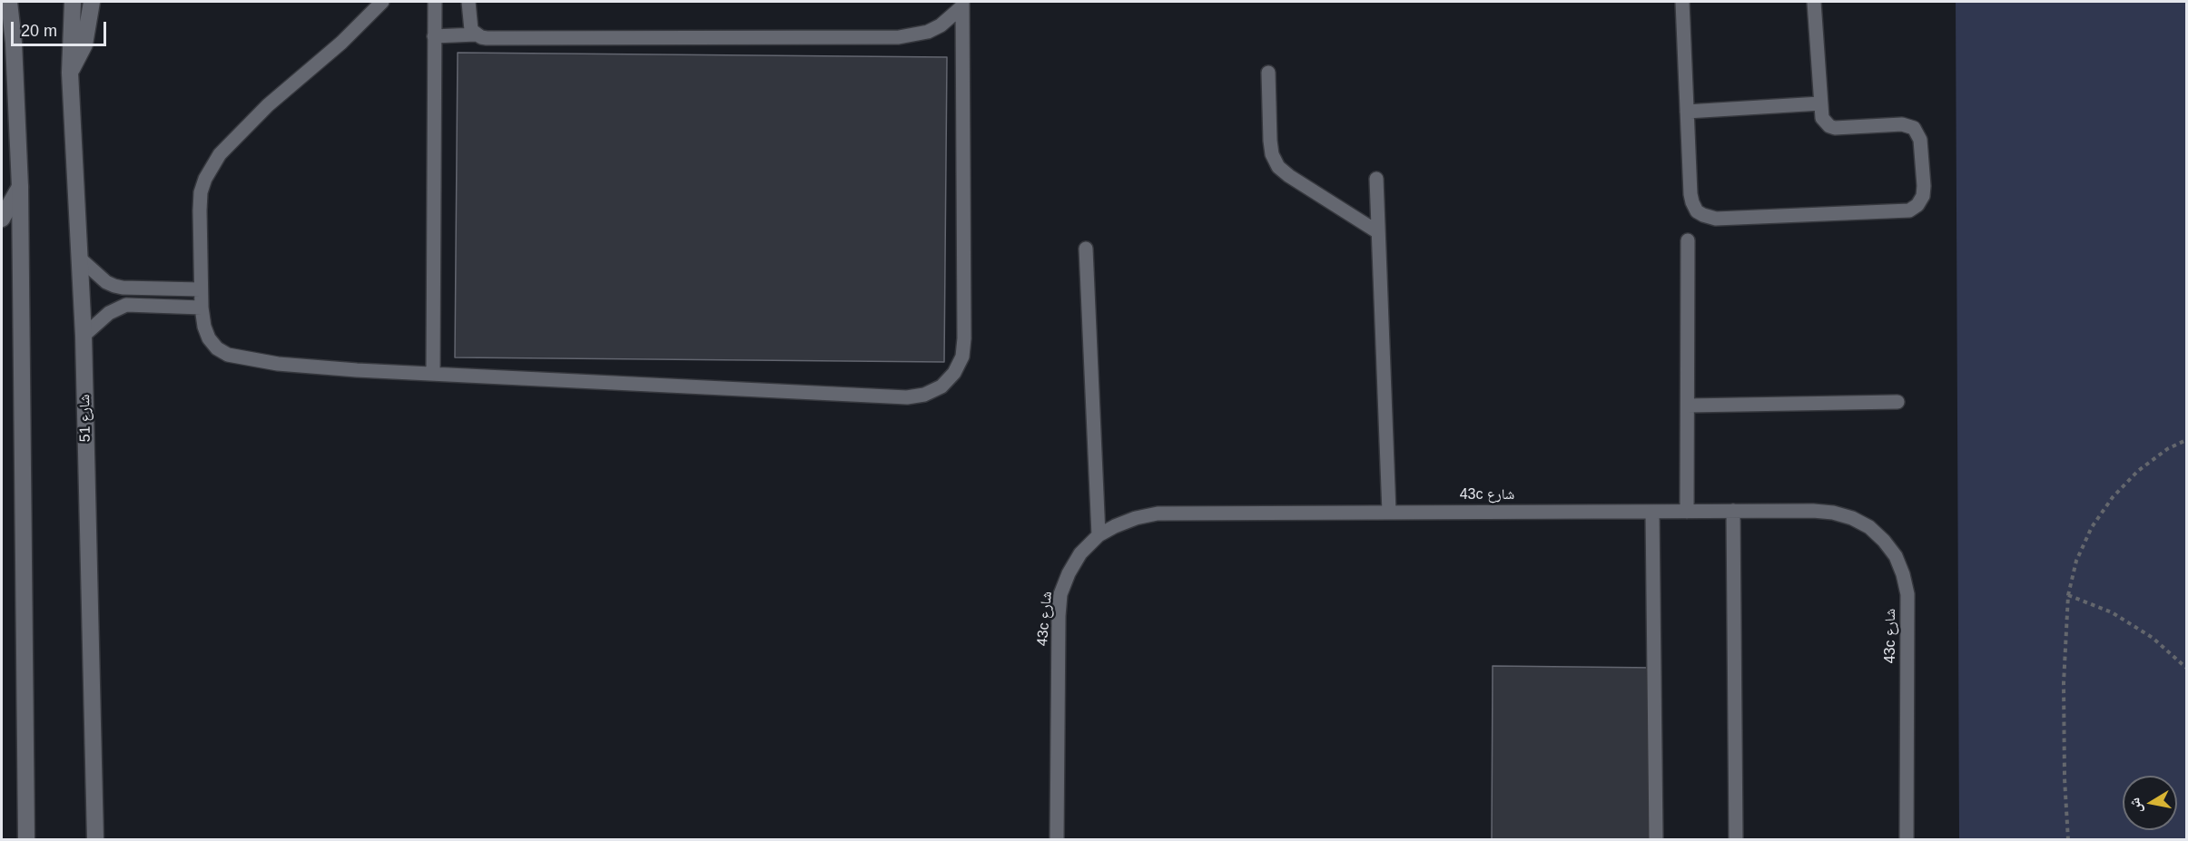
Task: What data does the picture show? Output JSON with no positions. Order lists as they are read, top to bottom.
{
  "streets": {
    "street": ["شارع 51"],
    "lane": ["43c شارع"]
  },
  "scale_bar": "20 m",
  "north": "left"
}
